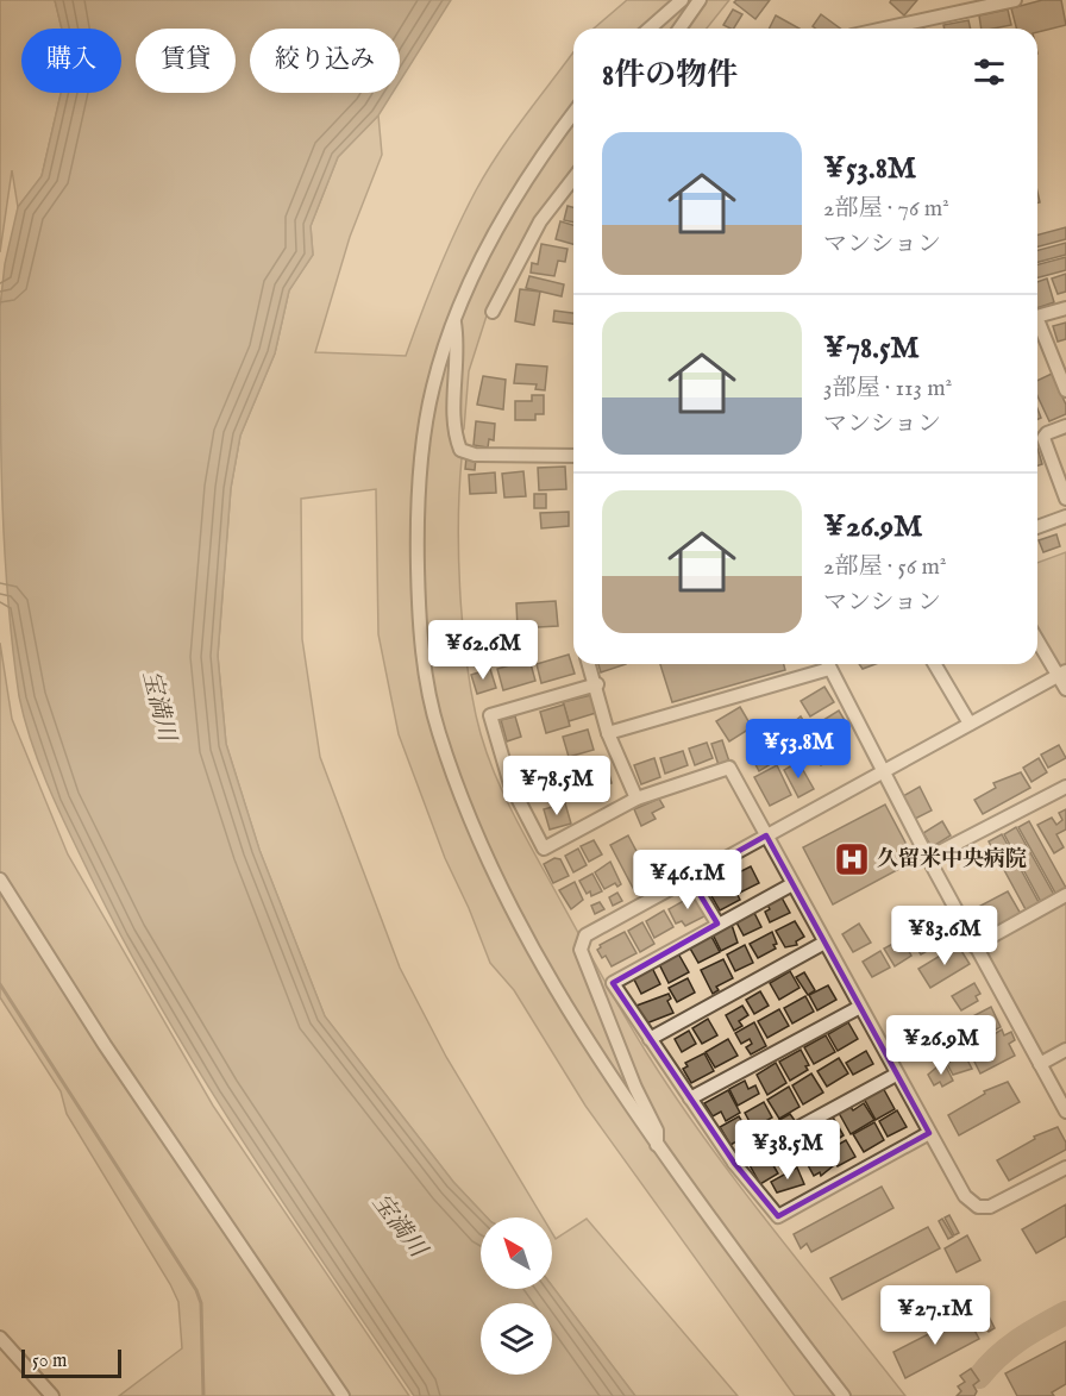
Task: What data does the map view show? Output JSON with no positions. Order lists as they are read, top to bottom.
{
  "water": ["宝満川"],
  "places": {
    "hospital": ["久留米中央病院"]
  },
  "scale_bar": "50 m",
  "north": "top left",
  "page": {
    "chip": ["購入", "賃貸", "絞り込み"],
    "heading": "8件の物件",
    "list": [
      {
        "name": "¥53.8M",
        "note": "2部屋 · 76 m² · マンション"
      },
      {
        "name": "¥78.5M",
        "note": "3部屋 · 113 m² · マンション"
      },
      {
        "name": "¥26.9M",
        "note": "2部屋 · 56 m² · マンション"
      }
    ],
    "price": [
      "¥62.6M",
      "¥53.8M",
      "¥78.5M",
      "¥46.1M",
      "¥83.6M",
      "¥26.9M",
      "¥38.5M",
      "¥27.1M"
    ],
    "scale": "50 m"
  }
}
